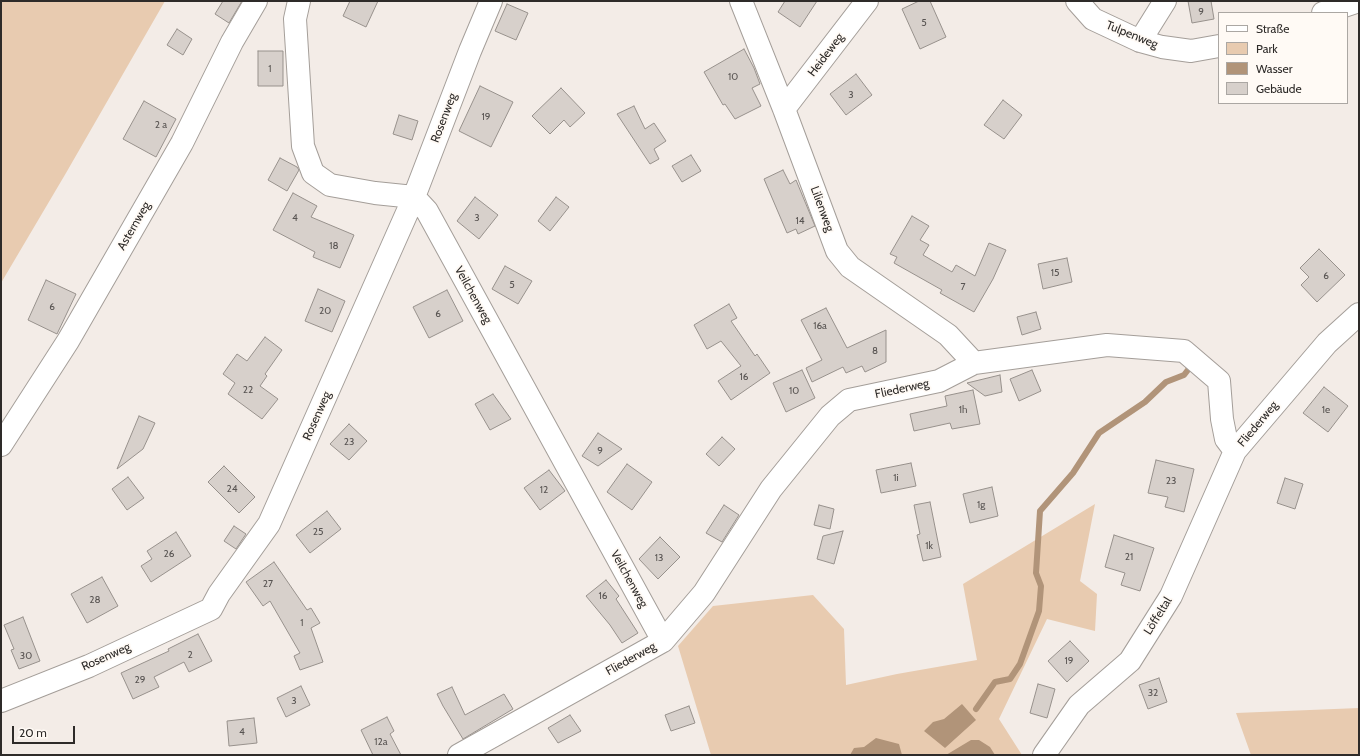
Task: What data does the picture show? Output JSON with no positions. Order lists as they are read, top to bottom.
{
  "streets": {
    "street": [
      "Tulpenweg",
      "Heideweg",
      "Rosenweg",
      "Lilienweg",
      "Asternweg",
      "Veilchenweg",
      "Fliederweg",
      "Löffeltal"
    ]
  },
  "crossings": [
    ["Heideweg", "Lilienweg"],
    ["Rosenweg", "Veilchenweg"],
    ["Lilienweg", "Fliederweg"],
    ["Veilchenweg", "Fliederweg"],
    ["Fliederweg", "Löffeltal"]
  ],
  "house_numbers": [
    "9",
    "5",
    "1",
    "10",
    "3",
    "19",
    "2 a",
    "4",
    "3",
    "14",
    "18",
    "15",
    "6",
    "5",
    "7",
    "6",
    "20",
    "6",
    "16a",
    "8",
    "16",
    "22",
    "10",
    "1h",
    "1e",
    "23",
    "9",
    "1i",
    "23",
    "24",
    "12",
    "1g",
    "25",
    "1k",
    "26",
    "21",
    "13",
    "27",
    "16",
    "28",
    "1",
    "2",
    "30",
    "19",
    "29",
    "32",
    "3",
    "4",
    "12a"
  ],
  "legend": [
    "Straße",
    "Park",
    "Wasser",
    "Gebäude"
  ],
  "scale_bar": "20 m"
}
